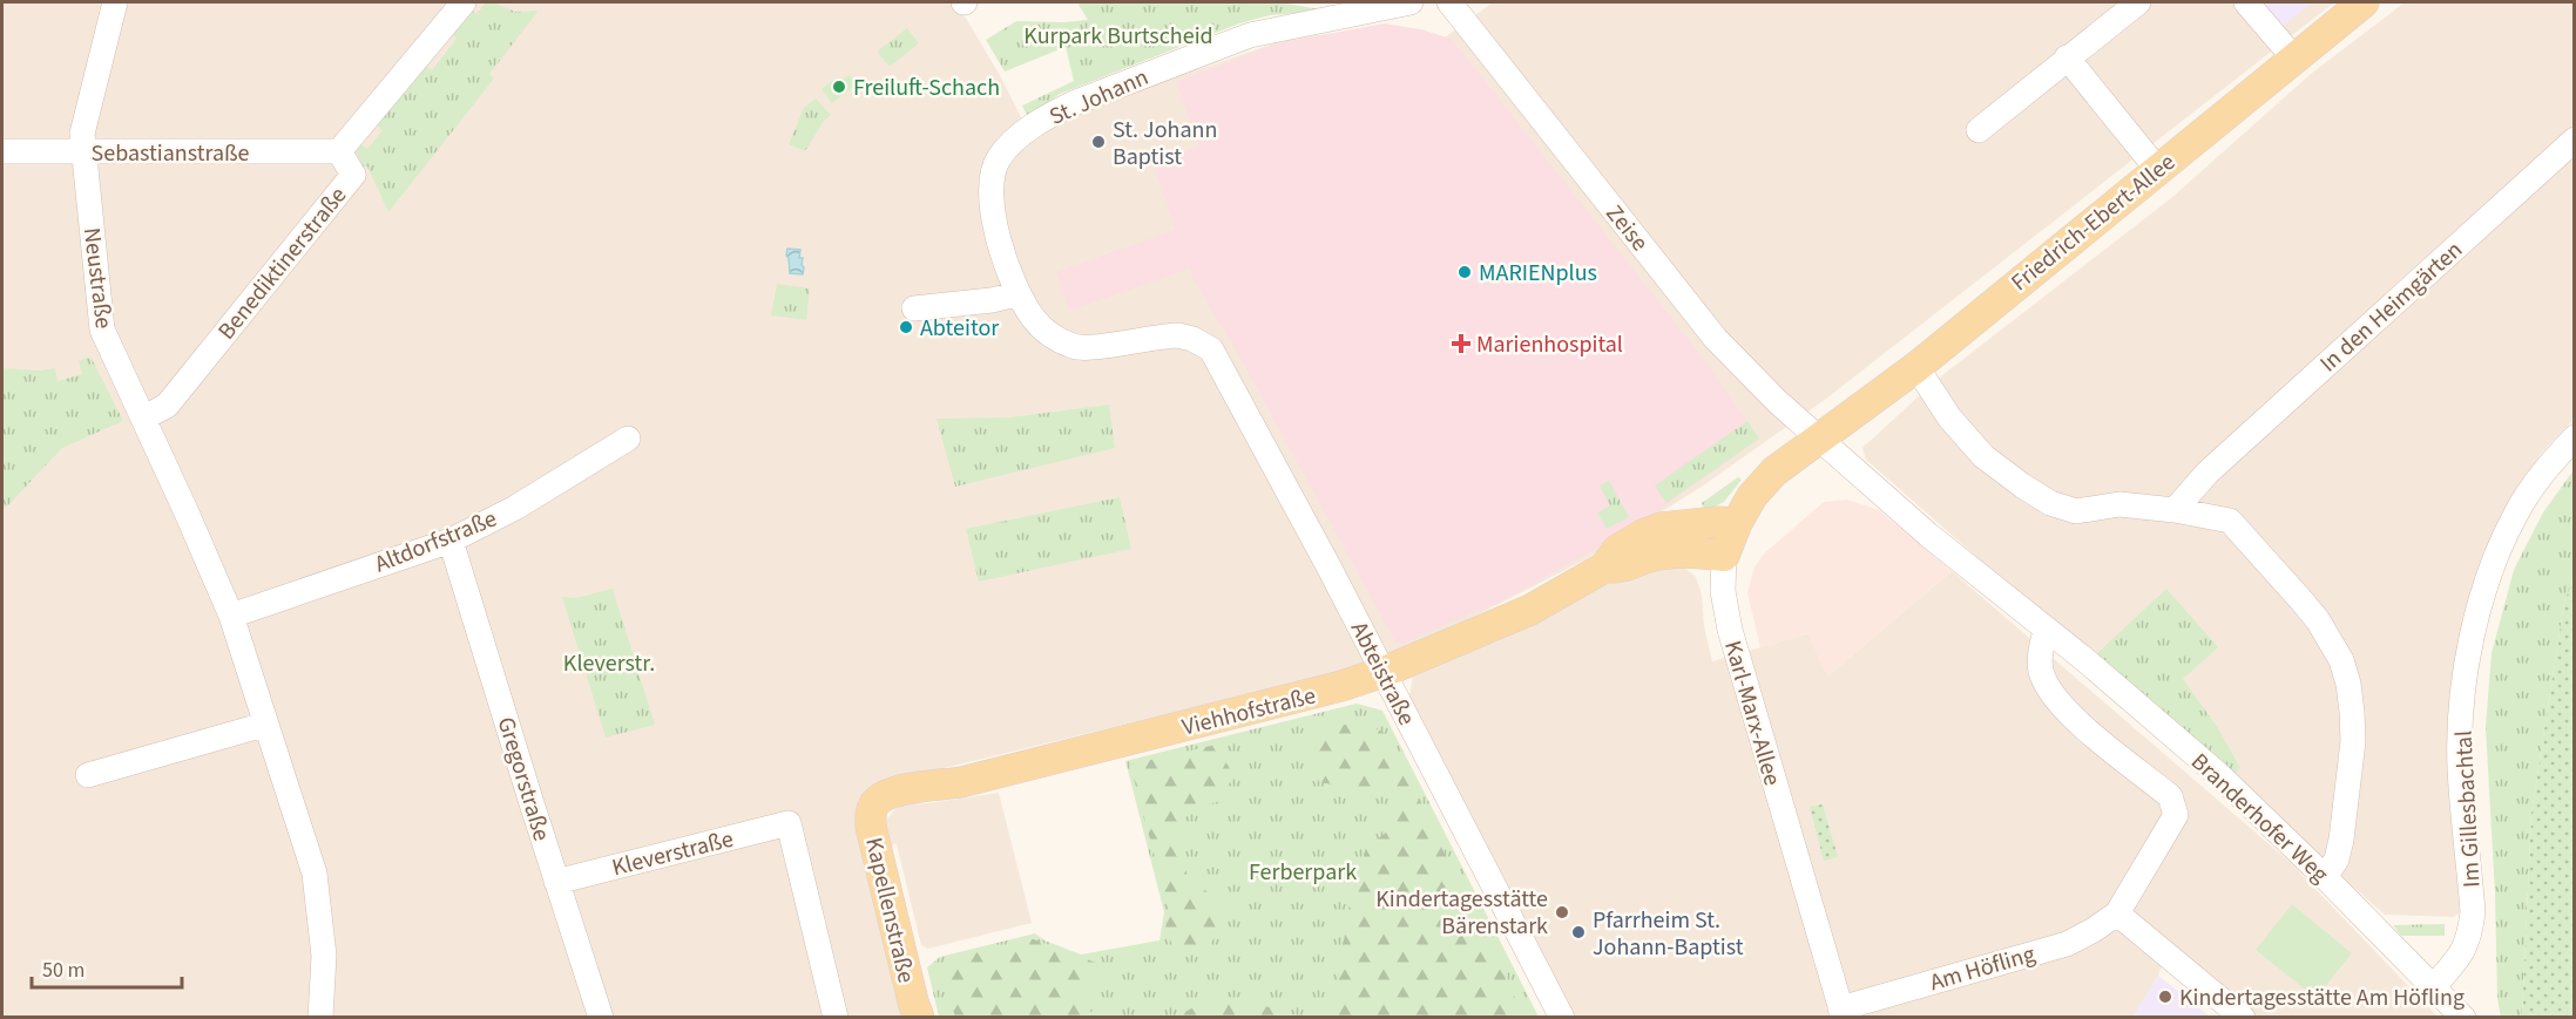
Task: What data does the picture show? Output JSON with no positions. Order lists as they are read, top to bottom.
{
  "streets": {
    "main road": [
      "Friedrich-Ebert-Allee",
      "Viehhofstraße",
      "Karl-Marx-Allee",
      "Kapellenstraße"
    ],
    "street": [
      "St. Johann",
      "Sebastianstraße",
      "Zeise",
      "Benediktinerstraße",
      "Neustraße",
      "In den Heimgärten",
      "Altdorfstraße",
      "Abteistraße",
      "Gregorstraße",
      "Im Gillesbachtal",
      "Branderhofer Weg",
      "Kleverstraße",
      "Am Höfling"
    ]
  },
  "crossings": [
    ["St. Johann", "Abteistraße"],
    ["Sebastianstraße", "Benediktinerstraße"],
    ["Sebastianstraße", "Neustraße"],
    ["Friedrich-Ebert-Allee", "Zeise"],
    ["Friedrich-Ebert-Allee", "Karl-Marx-Allee"],
    ["Friedrich-Ebert-Allee", "Branderhofer Weg"],
    ["Zeise", "Karl-Marx-Allee"],
    ["Zeise", "Branderhofer Weg"],
    ["Benediktinerstraße", "Neustraße"],
    ["Neustraße", "Altdorfstraße"],
    ["Altdorfstraße", "Gregorstraße"],
    ["Abteistraße", "Viehhofstraße"],
    ["Viehhofstraße", "Karl-Marx-Allee"],
    ["Viehhofstraße", "Kapellenstraße"],
    ["Karl-Marx-Allee", "Branderhofer Weg"],
    ["Karl-Marx-Allee", "Am Höfling"],
    ["Gregorstraße", "Kleverstraße"],
    ["Im Gillesbachtal", "Branderhofer Weg"],
    ["Branderhofer Weg", "Am Höfling"]
  ],
  "parks": ["Kurpark Burtscheid", "Kleverstr.", "Ferberpark"],
  "places": {
    "other": [
      "Freiluft-Schach",
      "St. Johann Baptist",
      "MARIENplus",
      "Abteitor",
      "Kindertagesstätte Bärenstark",
      "Pfarrheim St. Johann-Baptist",
      "Kindertagesstätte Am Höfling"
    ],
    "health": ["Marienhospital"]
  },
  "scale_bar": "50 m"
}
